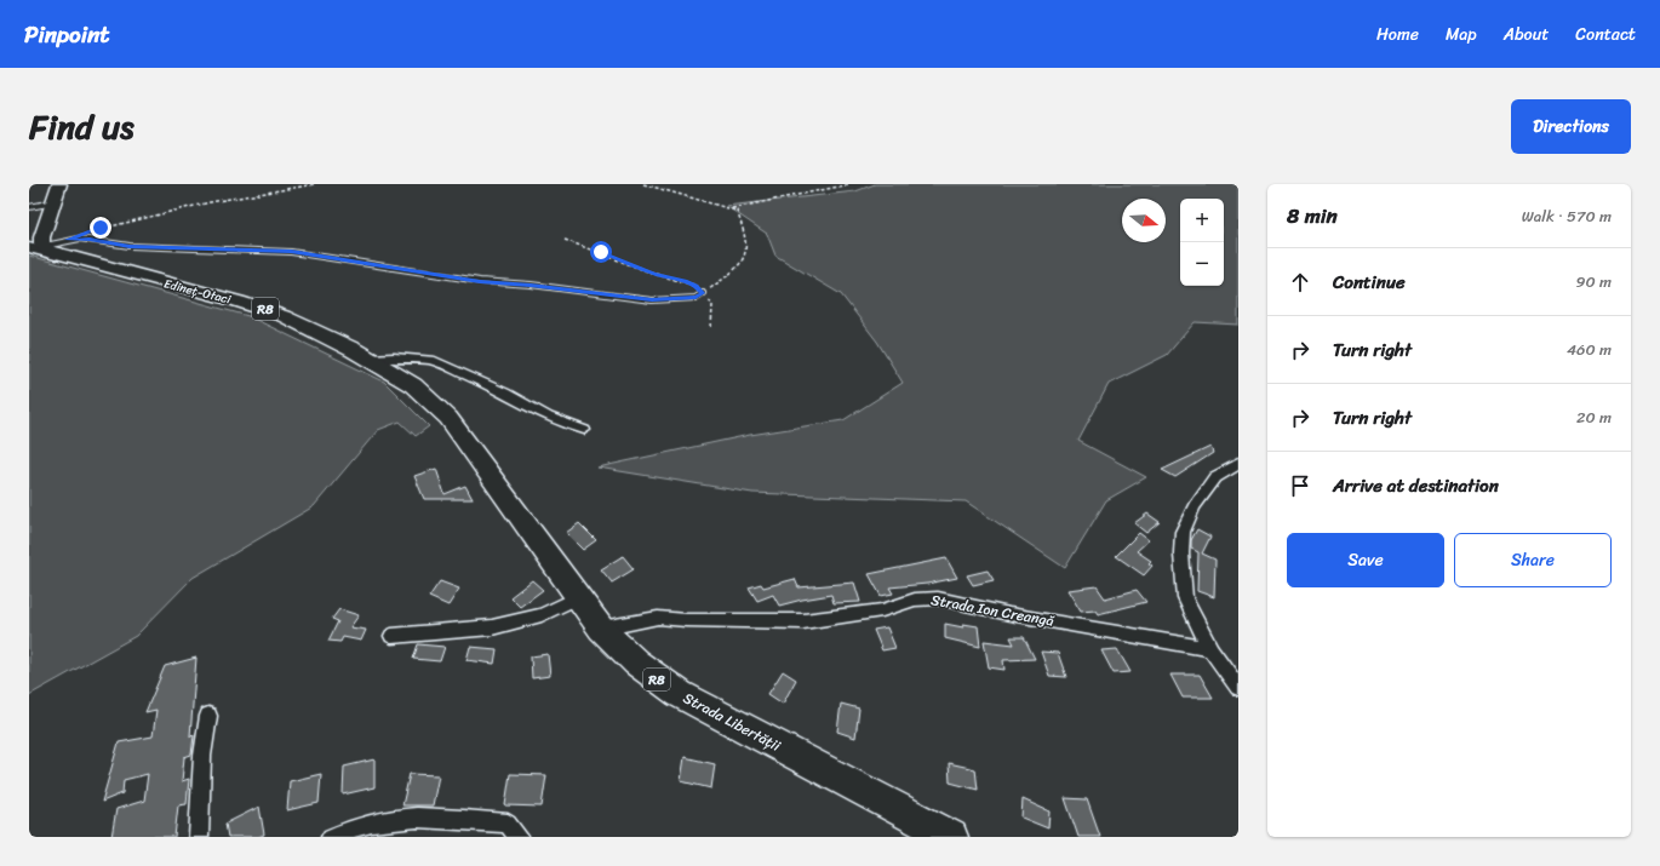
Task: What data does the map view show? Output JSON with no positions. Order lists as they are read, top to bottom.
{
  "streets": {
    "highway": ["Edineț-Otaci", "R8", "Strada Libertății"],
    "street": ["Strada Ion Creangă"]
  },
  "crossings": [
    ["Edineț-Otaci", "Strada Libertății"],
    ["Strada Ion Creangă", "Strada Libertății"]
  ],
  "north": "right",
  "page": {
    "header": "Pinpoint",
    "nav": [
      "Home",
      "Map",
      "About",
      "Contact"
    ],
    "title": "Find us",
    "buttons": [
      "Directions",
      ["Save", "Share"]
    ],
    "heading": ["8 min", "Walk · 570 m"],
    "map_buttons": ["+", "−"],
    "list": [
      ["Continue", "90 m"],
      ["Turn right", "460 m"],
      ["Turn right", "20 m"],
      "Arrive at destination"
    ]
  }
}
